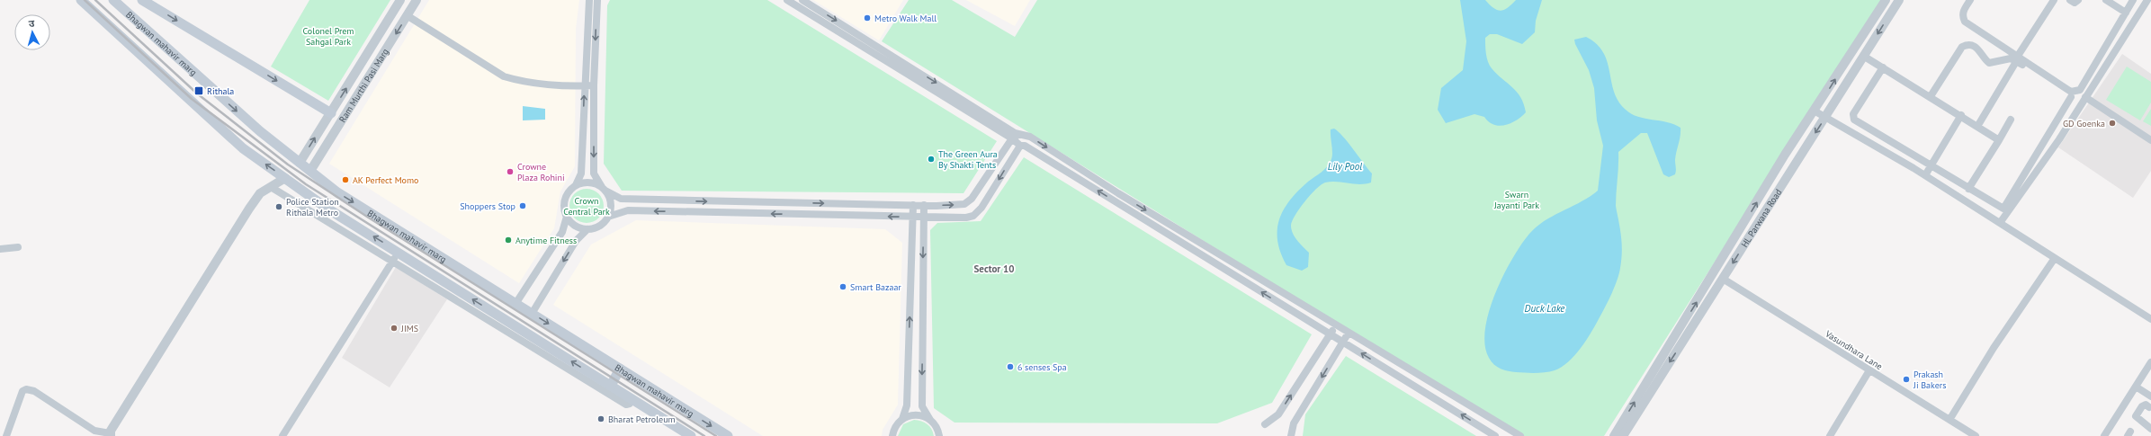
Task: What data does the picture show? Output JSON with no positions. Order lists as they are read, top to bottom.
{
  "streets": {
    "main road": ["Bhagwan mahavir marg"],
    "street": ["Ram Murthi Pasi Marg", "HL Parwana Road", "Vasundhara Lane"]
  },
  "crossings": [
    ["Bhagwan mahavir marg", "Ram Murthi Pasi Marg"],
    ["HL Parwana Road", "Vasundhara Lane"]
  ],
  "districts": ["Sector 10"],
  "water": ["Lily Pool", "Duck Lake"],
  "parks": ["Colonel Prem Sahgal Park", "Swarn Jayanti Park", "Crown Central Park"],
  "places": {
    "other": [
      "Metro Walk Mall",
      "GD Goenka",
      "The Green Aura By Shakti Tents",
      "Crowne Plaza Rohini",
      "AK Perfect Momo",
      "Shoppers Stop",
      "Police Station Rithala Metro",
      "Anytime Fitness",
      "Smart Bazaar",
      "JIMS",
      "6 senses Spa",
      "Prakash Ji Bakers",
      "Bharat Petroleum"
    ],
    "transit": ["Rithala"]
  },
  "north": "top"
}
